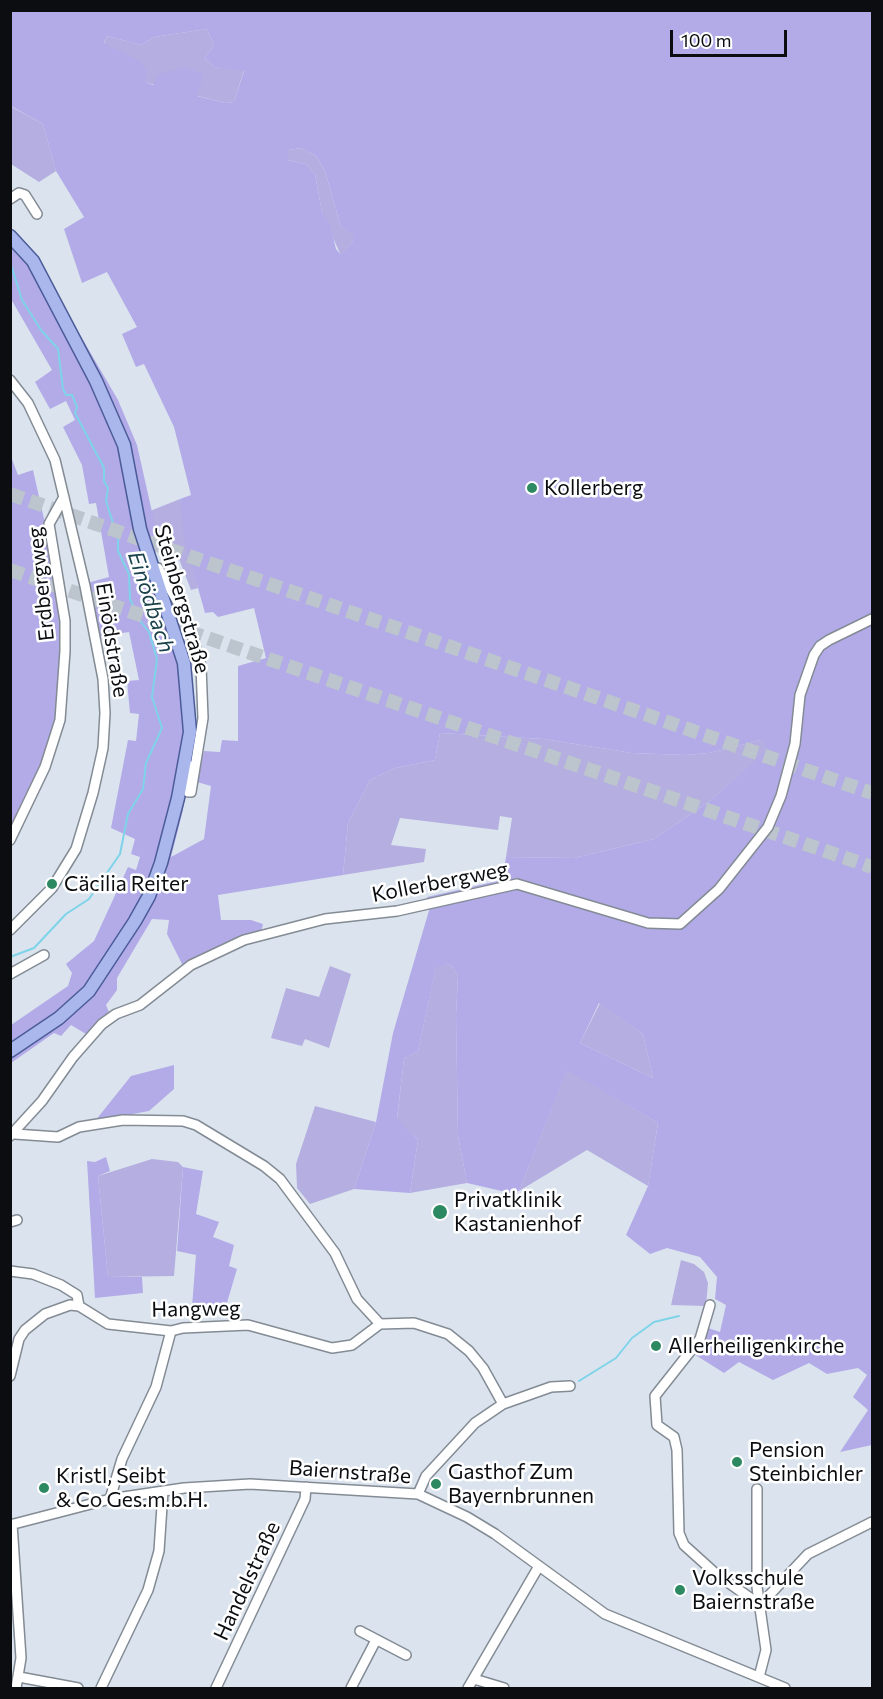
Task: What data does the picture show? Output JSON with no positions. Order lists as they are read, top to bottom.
{
  "streets": {
    "main road": ["Steinbergstraße"],
    "street": [
      "Erdbergweg",
      "Einödstraße",
      "Kollerbergweg",
      "Hangweg",
      "Baiernstraße",
      "Handelstraße"
    ]
  },
  "crossings": [
    ["Erdbergweg", "Einödstraße"],
    ["Baiernstraße", "Handelstraße"]
  ],
  "water": ["Einödbach"],
  "places": [
    "Kollerberg",
    "Cäcilia Reiter",
    "Privatklinik Kastanienhof",
    "Allerheiligenkirche",
    "Pension Steinbichler",
    "Gasthof Zum Bayernbrunnen",
    "Kristl, Seibt & Co Ges.m.b.H.",
    "Volksschule Baiernstraße"
  ],
  "scale_bar": "100 m"
}
